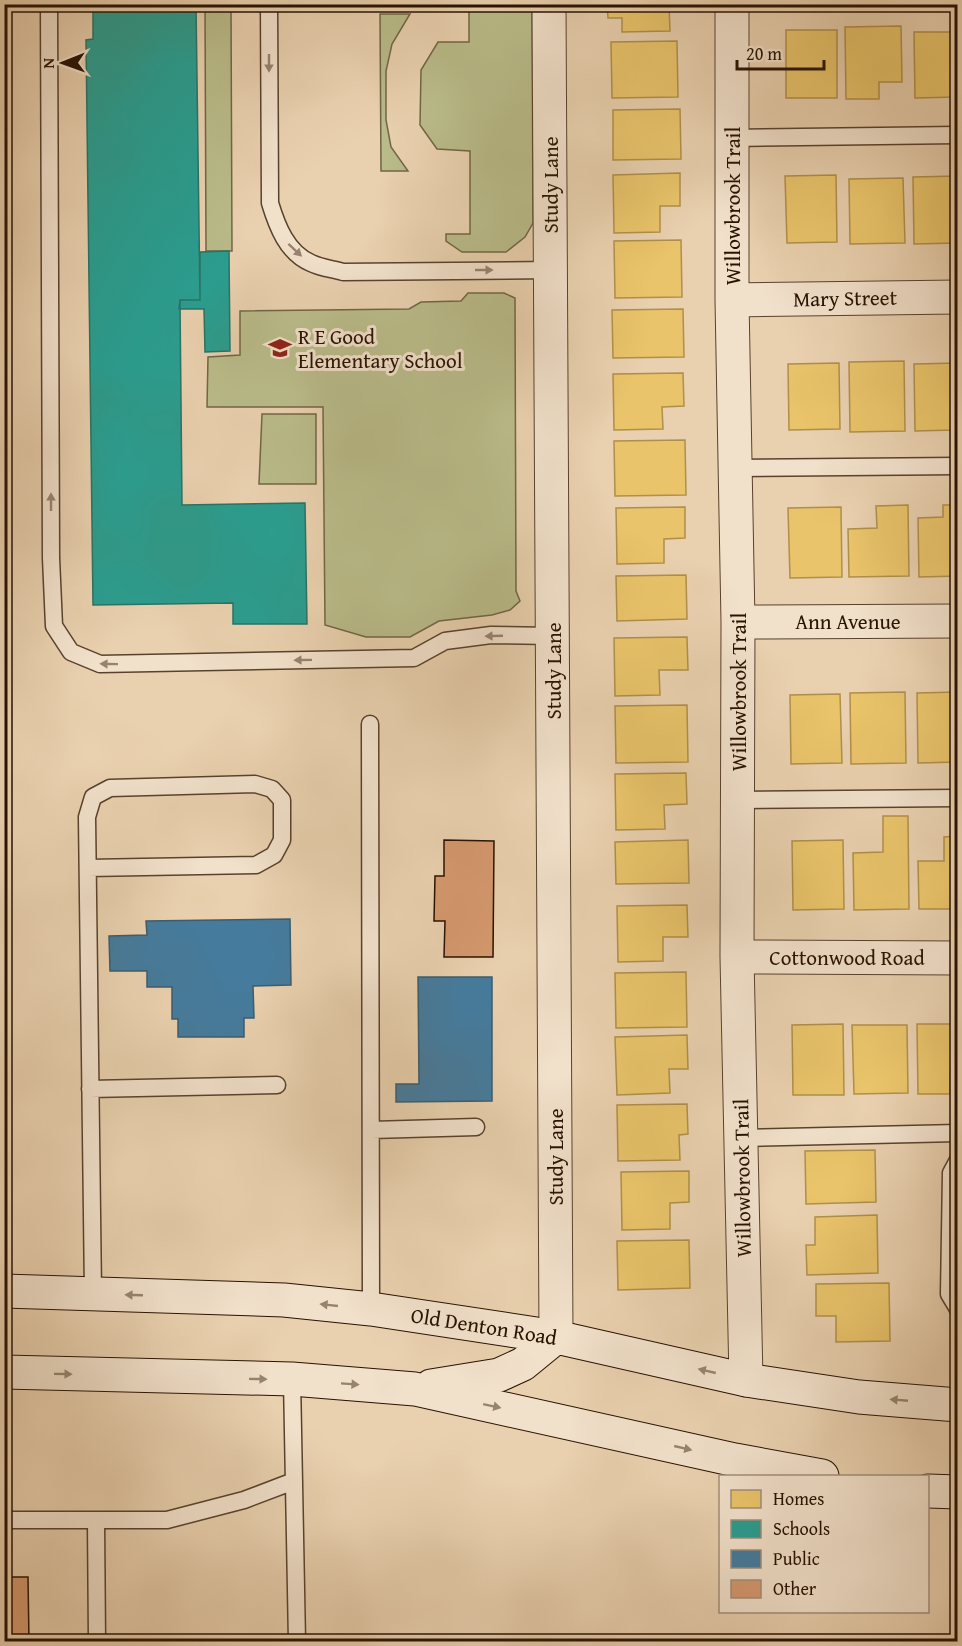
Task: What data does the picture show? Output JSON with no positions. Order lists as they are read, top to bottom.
{
  "streets": {
    "street": [
      "Study Lane",
      "Willowbrook Trail",
      "Mary Street",
      "Ann Avenue",
      "Cottonwood Road",
      "Old Denton Road"
    ]
  },
  "crossings": [
    ["Study Lane", "Old Denton Road"],
    ["Willowbrook Trail", "Mary Street"],
    ["Willowbrook Trail", "Ann Avenue"],
    ["Willowbrook Trail", "Cottonwood Road"],
    ["Willowbrook Trail", "Old Denton Road"]
  ],
  "places": {
    "school or university": ["R E Good Elementary School"]
  },
  "legend": [
    "Homes",
    "Schools",
    "Public",
    "Other"
  ],
  "scale_bar": "20 m",
  "north": "left"
}
